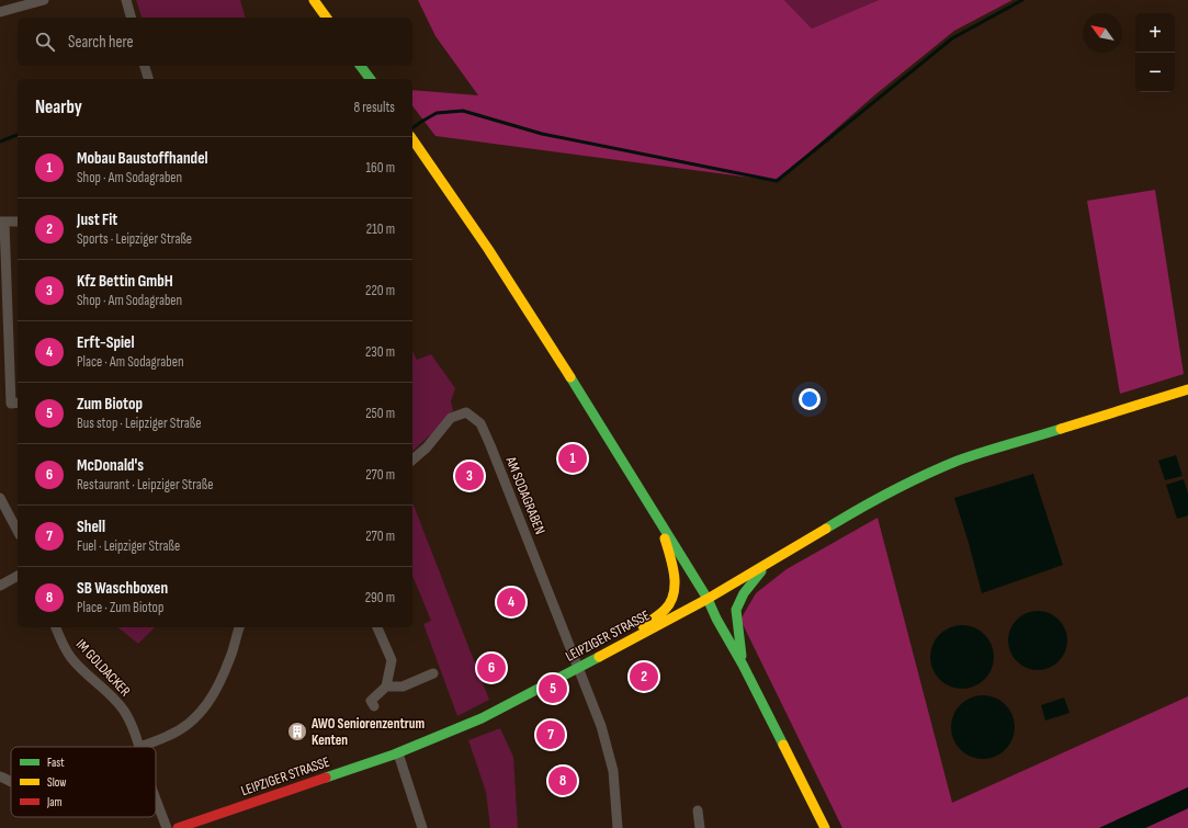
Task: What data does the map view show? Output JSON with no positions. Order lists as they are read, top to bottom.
{
  "streets": {
    "main road": ["LEIPZIGER STRASSE"],
    "street": ["AM SODAGRABEN", "IM GOLDACKER"]
  },
  "crossings": [
    ["AM SODAGRABEN", "LEIPZIGER STRASSE"]
  ],
  "places": {
    "building": ["AWO Seniorenzentrum Kenten"]
  },
  "legend": ["Fast", "Slow", "Jam"],
  "north": "top left",
  "page": {
    "map_buttons": ["+", "−"],
    "search": "Search here",
    "heading": ["Nearby", "8 results"],
    "list": [
      {
        "mark": "1",
        "name": "Mobau Baustoffhandel",
        "note": "Shop · Am Sodagraben",
        "value": "160 m"
      },
      {
        "mark": "2",
        "name": "Just Fit",
        "note": "Sports · Leipziger Straße",
        "value": "210 m"
      },
      {
        "mark": "3",
        "name": "Kfz Bettin GmbH",
        "note": "Shop · Am Sodagraben",
        "value": "220 m"
      },
      {
        "mark": "4",
        "name": "Erft-Spiel",
        "note": "Place · Am Sodagraben",
        "value": "230 m"
      },
      {
        "mark": "5",
        "name": "Zum Biotop",
        "note": "Bus stop · Leipziger Straße",
        "value": "250 m"
      },
      {
        "mark": "6",
        "name": "McDonald's",
        "note": "Restaurant · Leipziger Straße",
        "value": "270 m"
      },
      {
        "mark": "7",
        "name": "Shell",
        "note": "Fuel · Leipziger Straße",
        "value": "270 m"
      },
      {
        "mark": "8",
        "name": "SB Waschboxen",
        "note": "Place · Zum Biotop",
        "value": "290 m"
      }
    ],
    "pins": [
      "1",
      "3",
      "4",
      "6",
      "2",
      "5",
      "7",
      "8"
    ]
  }
}
